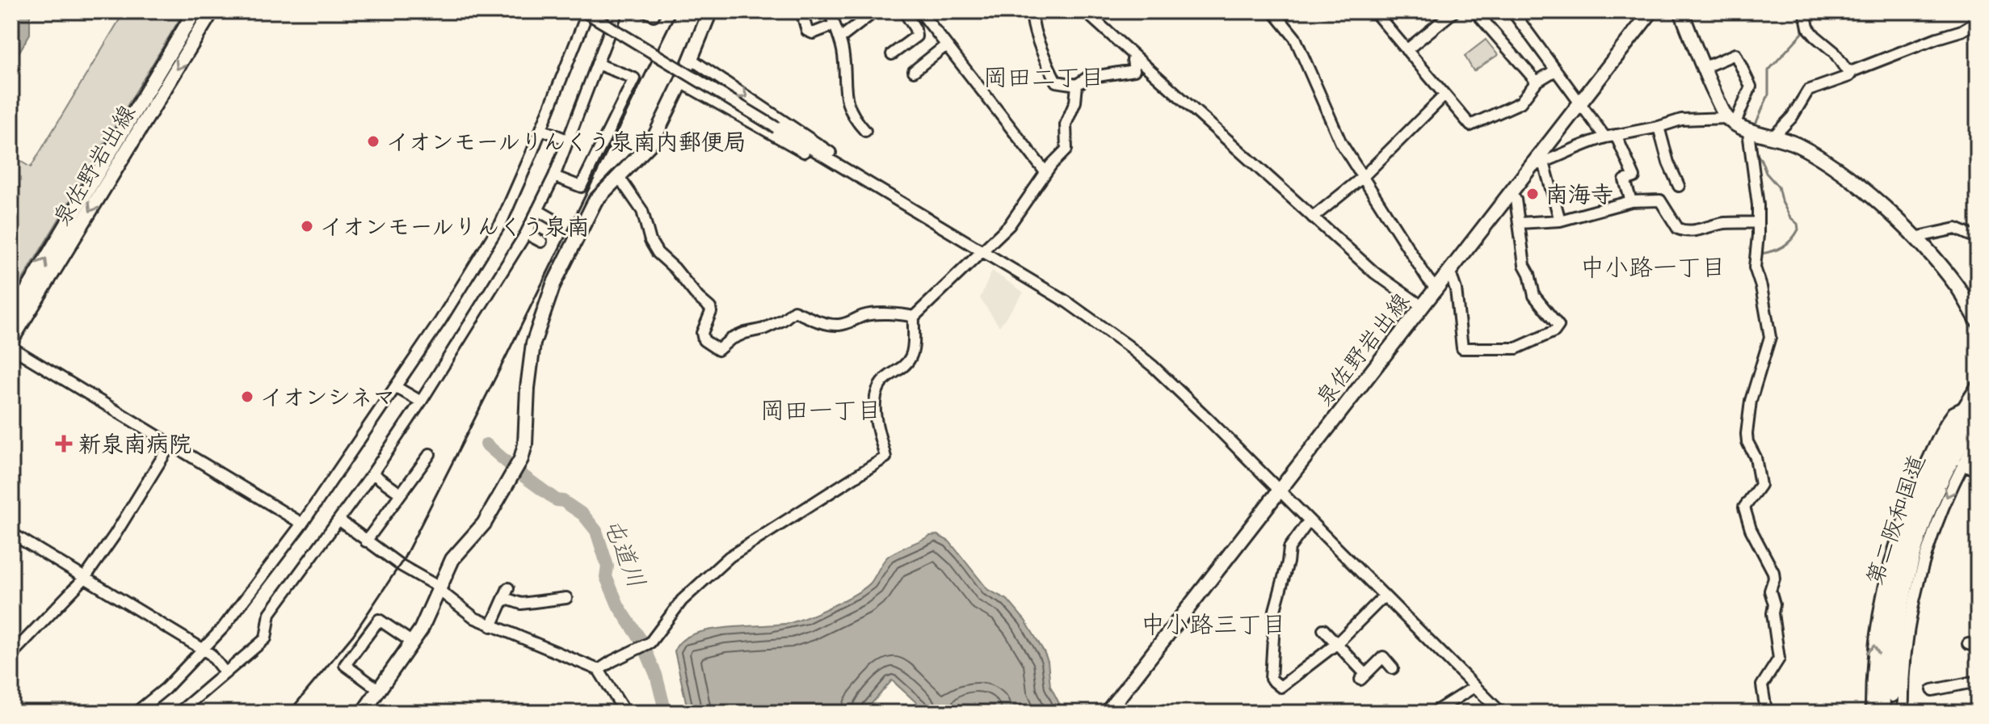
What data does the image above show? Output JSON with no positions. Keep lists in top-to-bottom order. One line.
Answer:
{"streets":{"highway":["第二阪和国道"],"main road":["泉佐野岩出線"]},"districts":["岡田二丁目","中小路一丁目","岡田一丁目","中小路三丁目"],"water":["屯道川"],"places":{"other":["イオンモールりんくう泉南内郵便局","南海寺","イオンモールりんくう泉南","イオンシネマ"],"health":["新泉南病院"]}}
